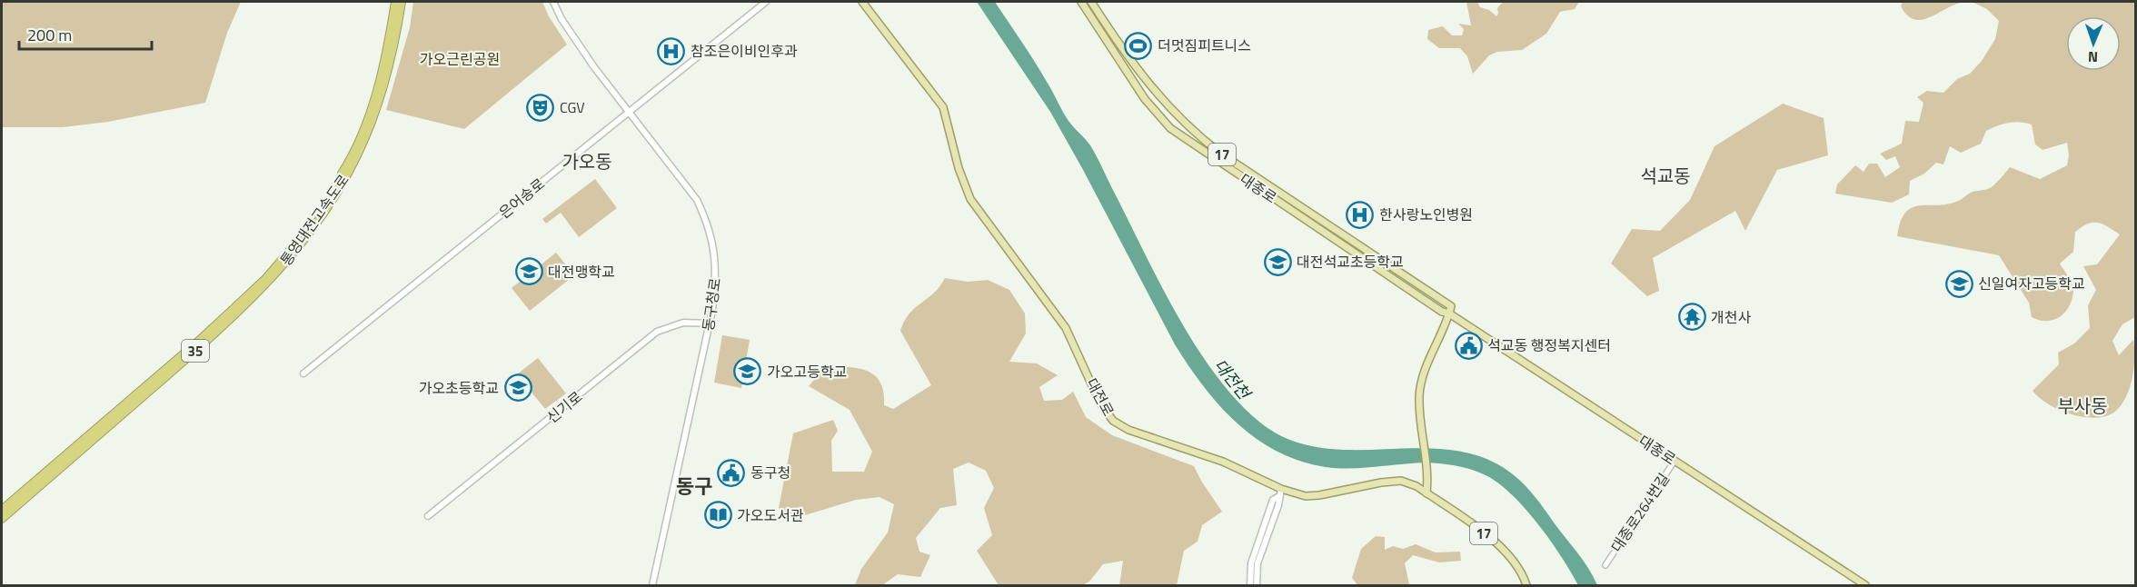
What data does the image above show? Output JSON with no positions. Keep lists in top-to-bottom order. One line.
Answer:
{"streets":{"highway":["통영대전고속도로","35"],"main road":["17","대종로","은어송로","동구청로","대전로","신기로"],"street":["대종로264번길"]},"crossings":[["대종로","대종로264번길"],["은어송로","동구청로"],["동구청로","신기로"]],"districts":["가오동","석교동","부사동","동구"],"water":["대전천"],"parks":["가오근린공원"],"places":{"sports":["더멋짐피트니스"],"hospital":["참조은이비인후과","한사랑노인병원"],"theatre":["CGV"],"school or university":["대전석교초등학교","대전맹학교","신일여자고등학교","가오고등학교","가오초등학교"],"temple":["개천사"],"public building":["석교동 행정복지센터","동구청"],"library":["가오도서관"]},"scale_bar":"200 m","north":"bottom"}
